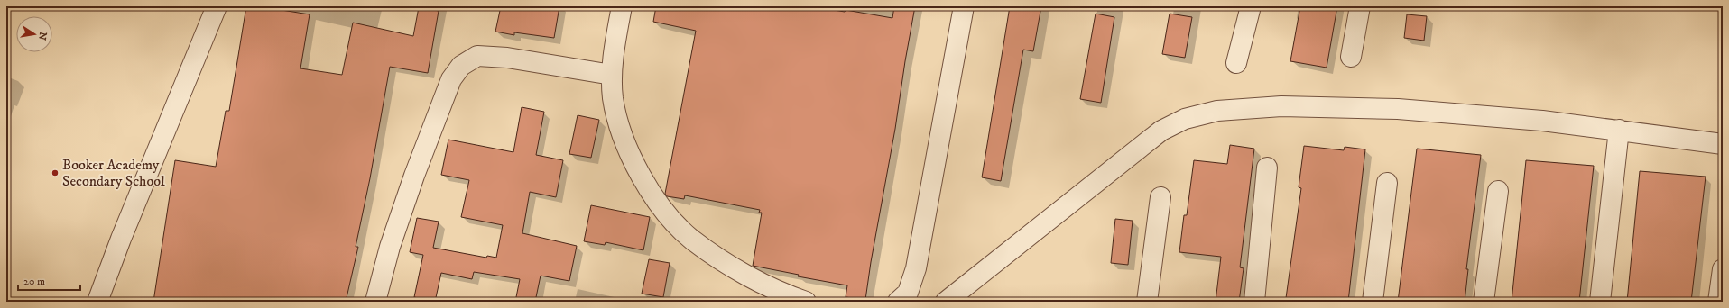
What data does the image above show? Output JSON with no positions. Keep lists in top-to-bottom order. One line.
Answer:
{"places":["Booker Academy Secondary School"],"scale_bar":"20 m","north":"right"}
